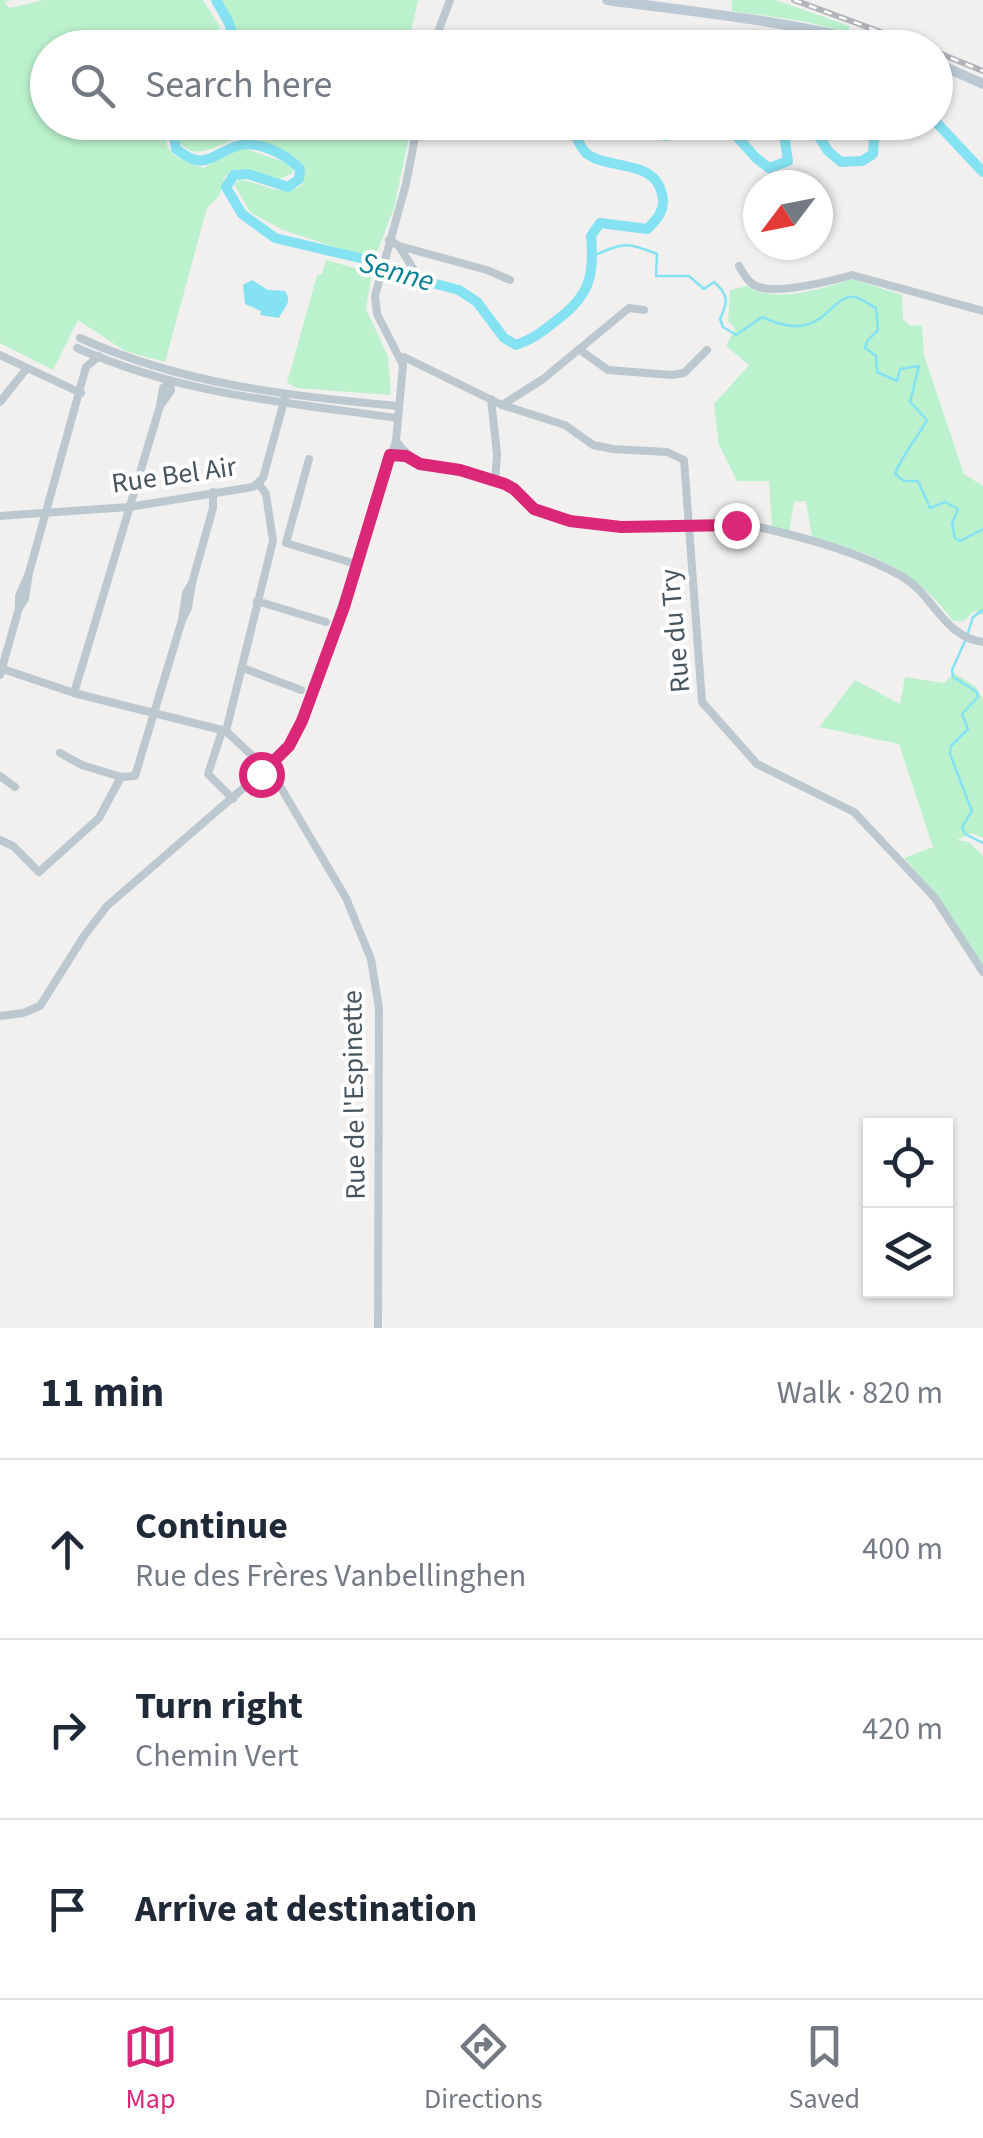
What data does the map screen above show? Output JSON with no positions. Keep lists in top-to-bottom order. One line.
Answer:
{"streets":{"street":["Rue Bel Air","Rue du Try","Rue de l'Espinette"]},"water":["Senne"],"north":"bottom left","page":{"search":"Search here","heading":["11 min","Walk · 820 m"],"list":[["Continue","Rue des Frères Vanbellinghen","400 m"],["Turn right","Chemin Vert","420 m"],"Arrive at destination"],"nav":["Map","Directions","Saved"]}}
